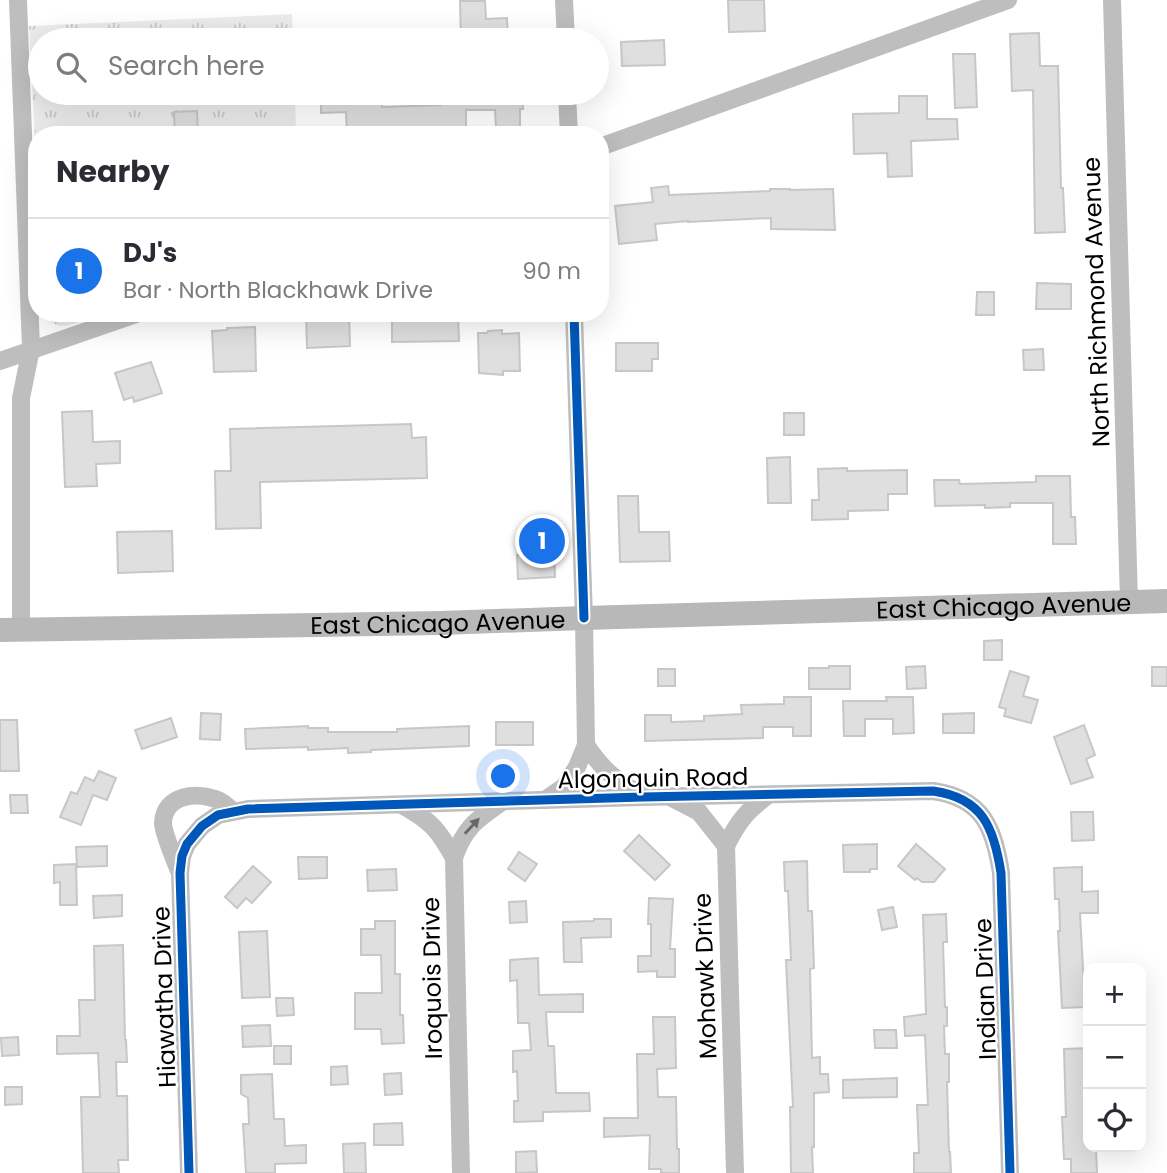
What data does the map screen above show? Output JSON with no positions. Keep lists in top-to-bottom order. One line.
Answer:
{"streets":{"main road":["East Chicago Avenue"],"street":["North Richmond Avenue","Algonquin Road","Mohawk Drive","Iroquois Drive","Indian Drive","Hiawatha Drive"]},"crossings":[["North Richmond Avenue","East Chicago Avenue"],["Algonquin Road","Iroquois Drive"],["Algonquin Road","Indian Drive"],["Algonquin Road","Hiawatha Drive"]],"page":{"search":"Search here","heading":"Nearby","list":[{"mark":"1","name":"DJ's","note":"Bar · North Blackhawk Drive","value":"90 m"}],"pins":"1","map_buttons":["+","−"]}}
